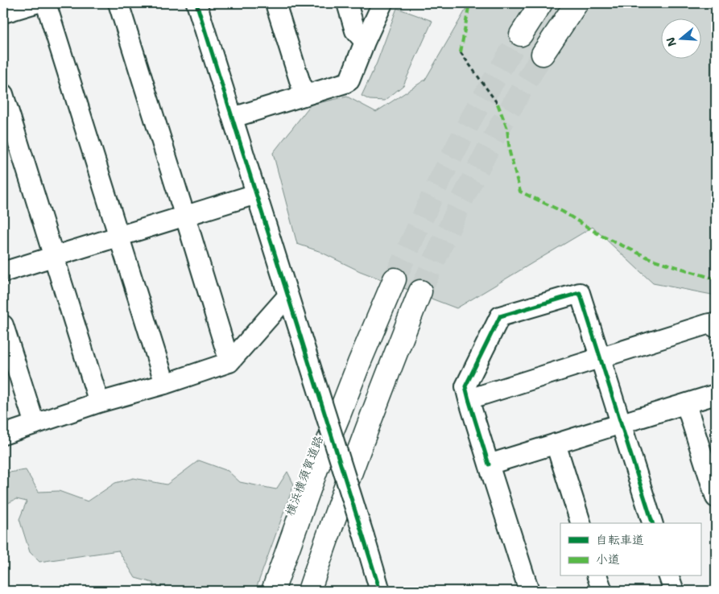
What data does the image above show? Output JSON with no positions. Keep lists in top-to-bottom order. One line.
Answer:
{"streets":{"highway":["横浜横須賀道路"]},"legend":["自転車道","小道"],"north":"left"}
